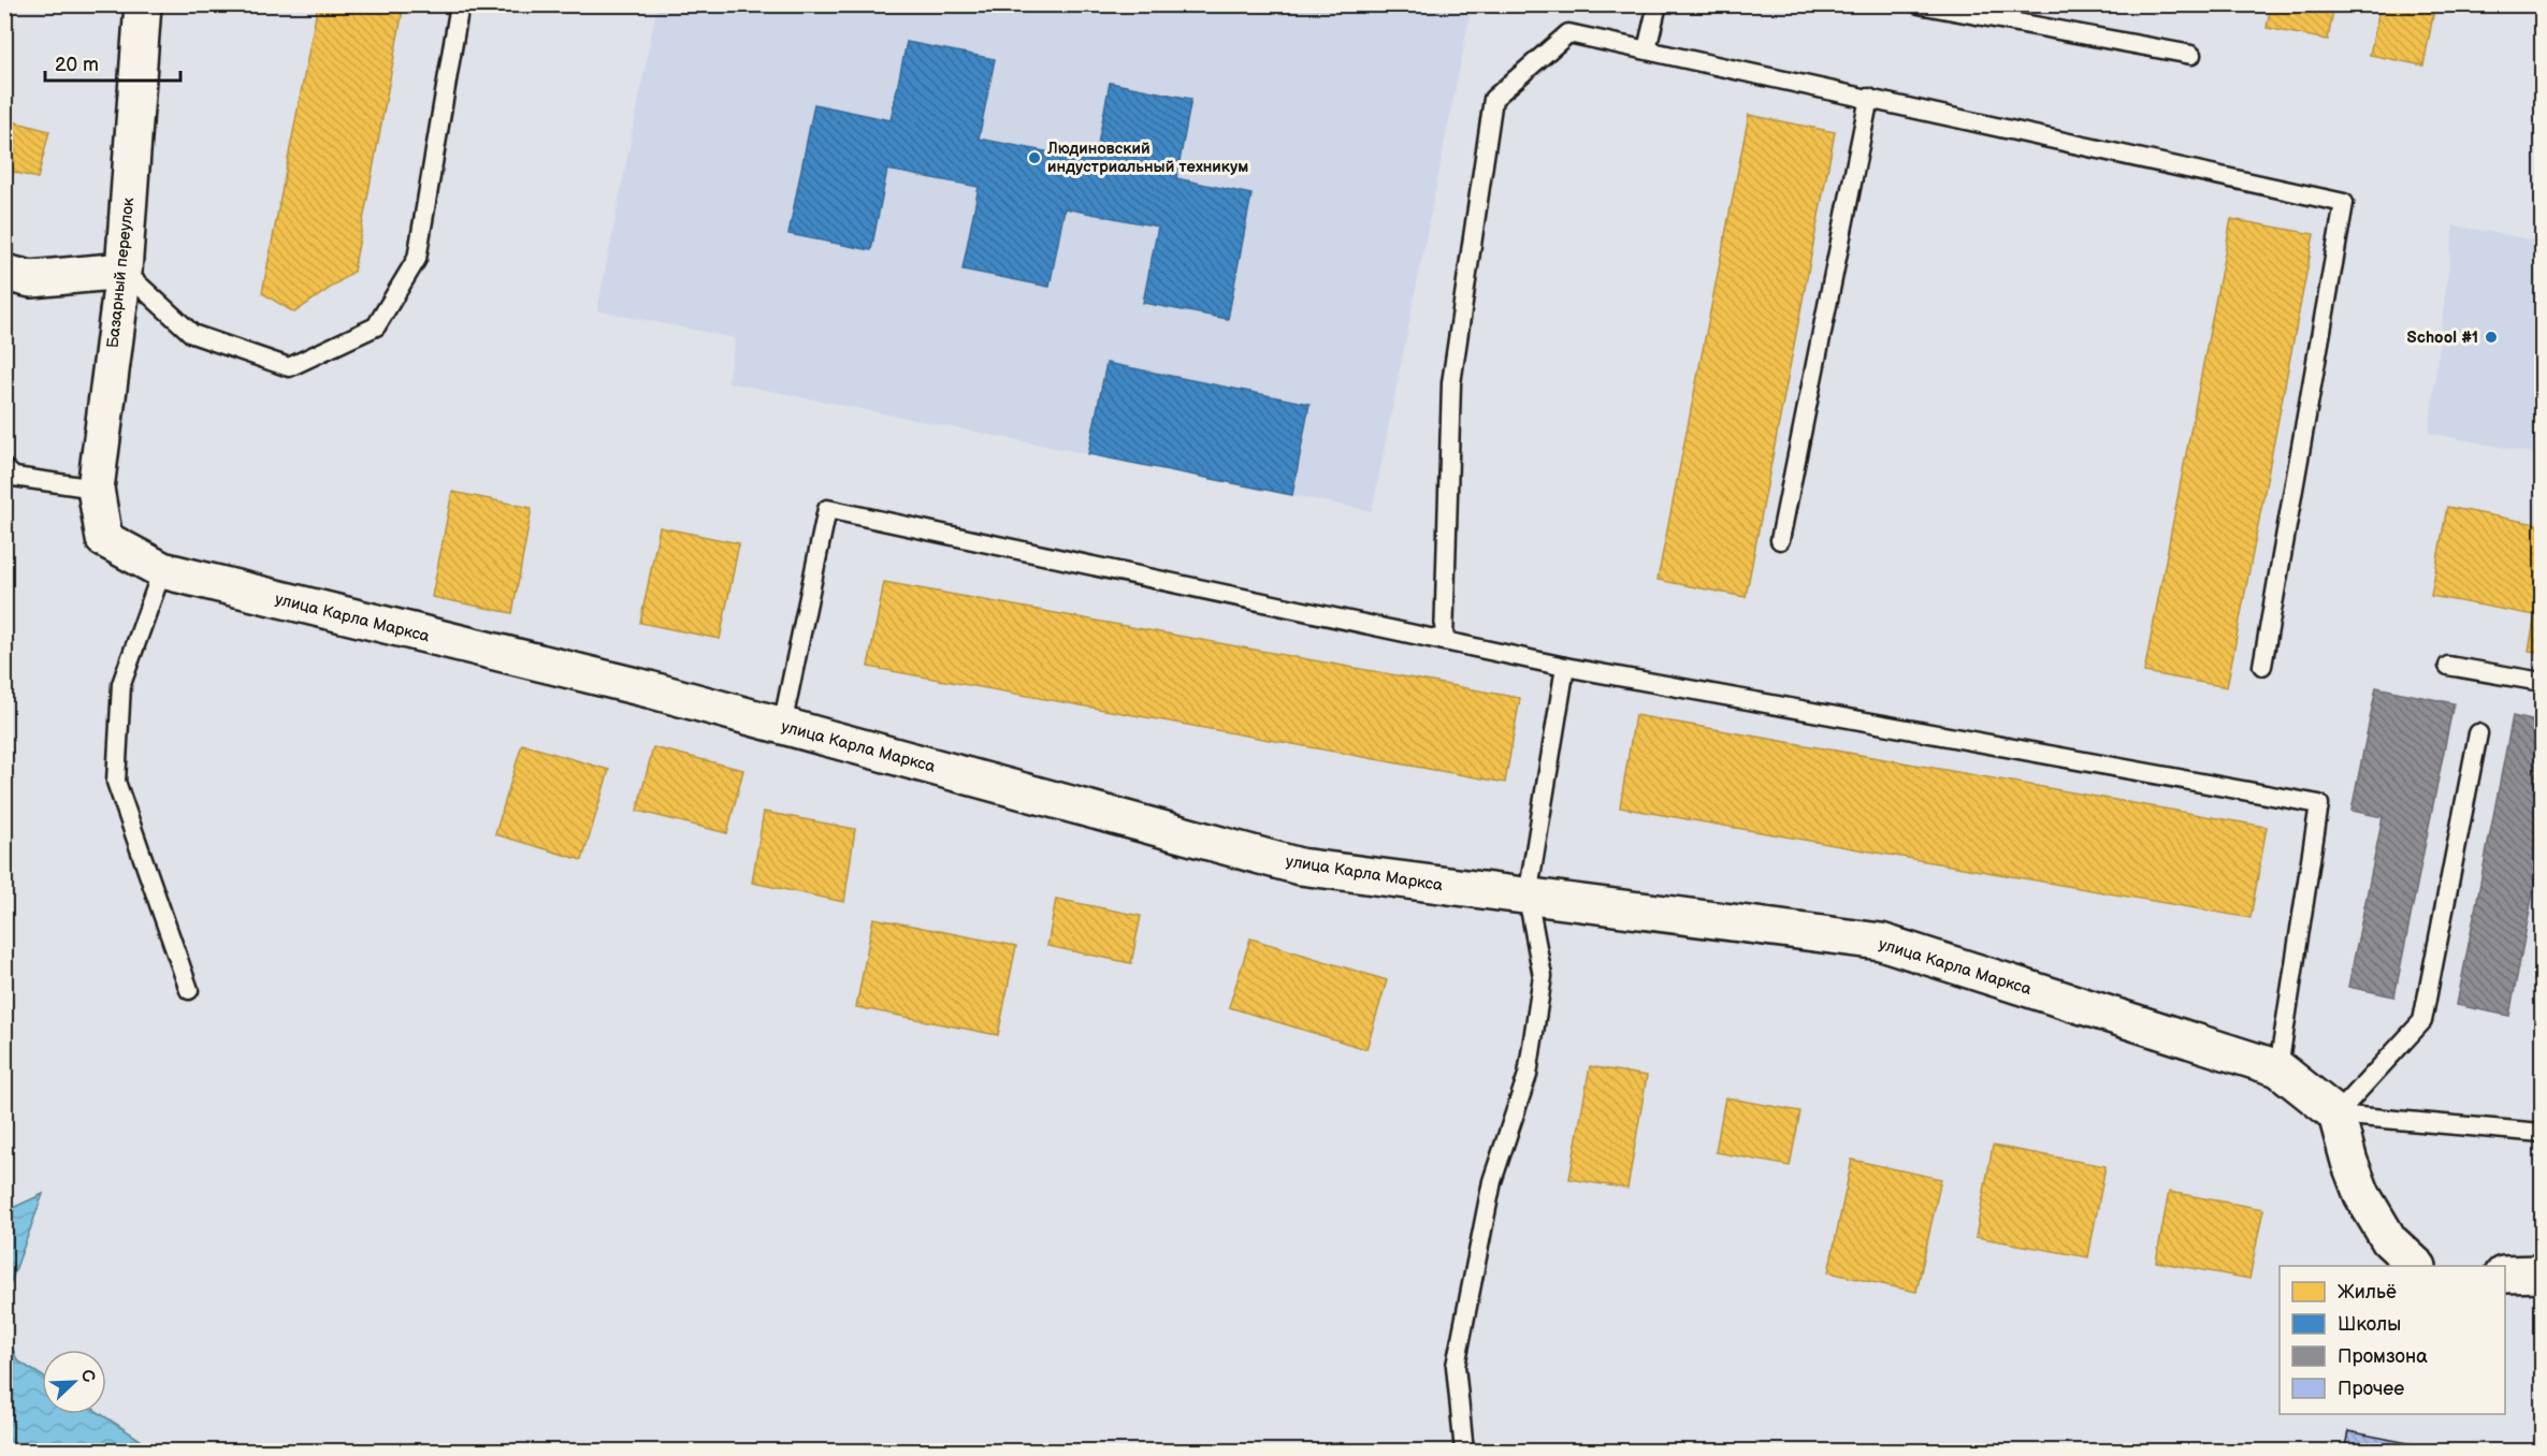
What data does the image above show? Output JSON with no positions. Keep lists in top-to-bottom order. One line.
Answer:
{"streets":{"street":["Базарный переулок","улица Карла Маркса"]},"crossings":[["Базарный переулок","улица Карла Маркса"]],"places":["Людиновский индустриальный техникум","School #1"],"legend":["Жильё","Школы","Промзона","Прочее"],"scale_bar":"20 m","north":"top right"}
